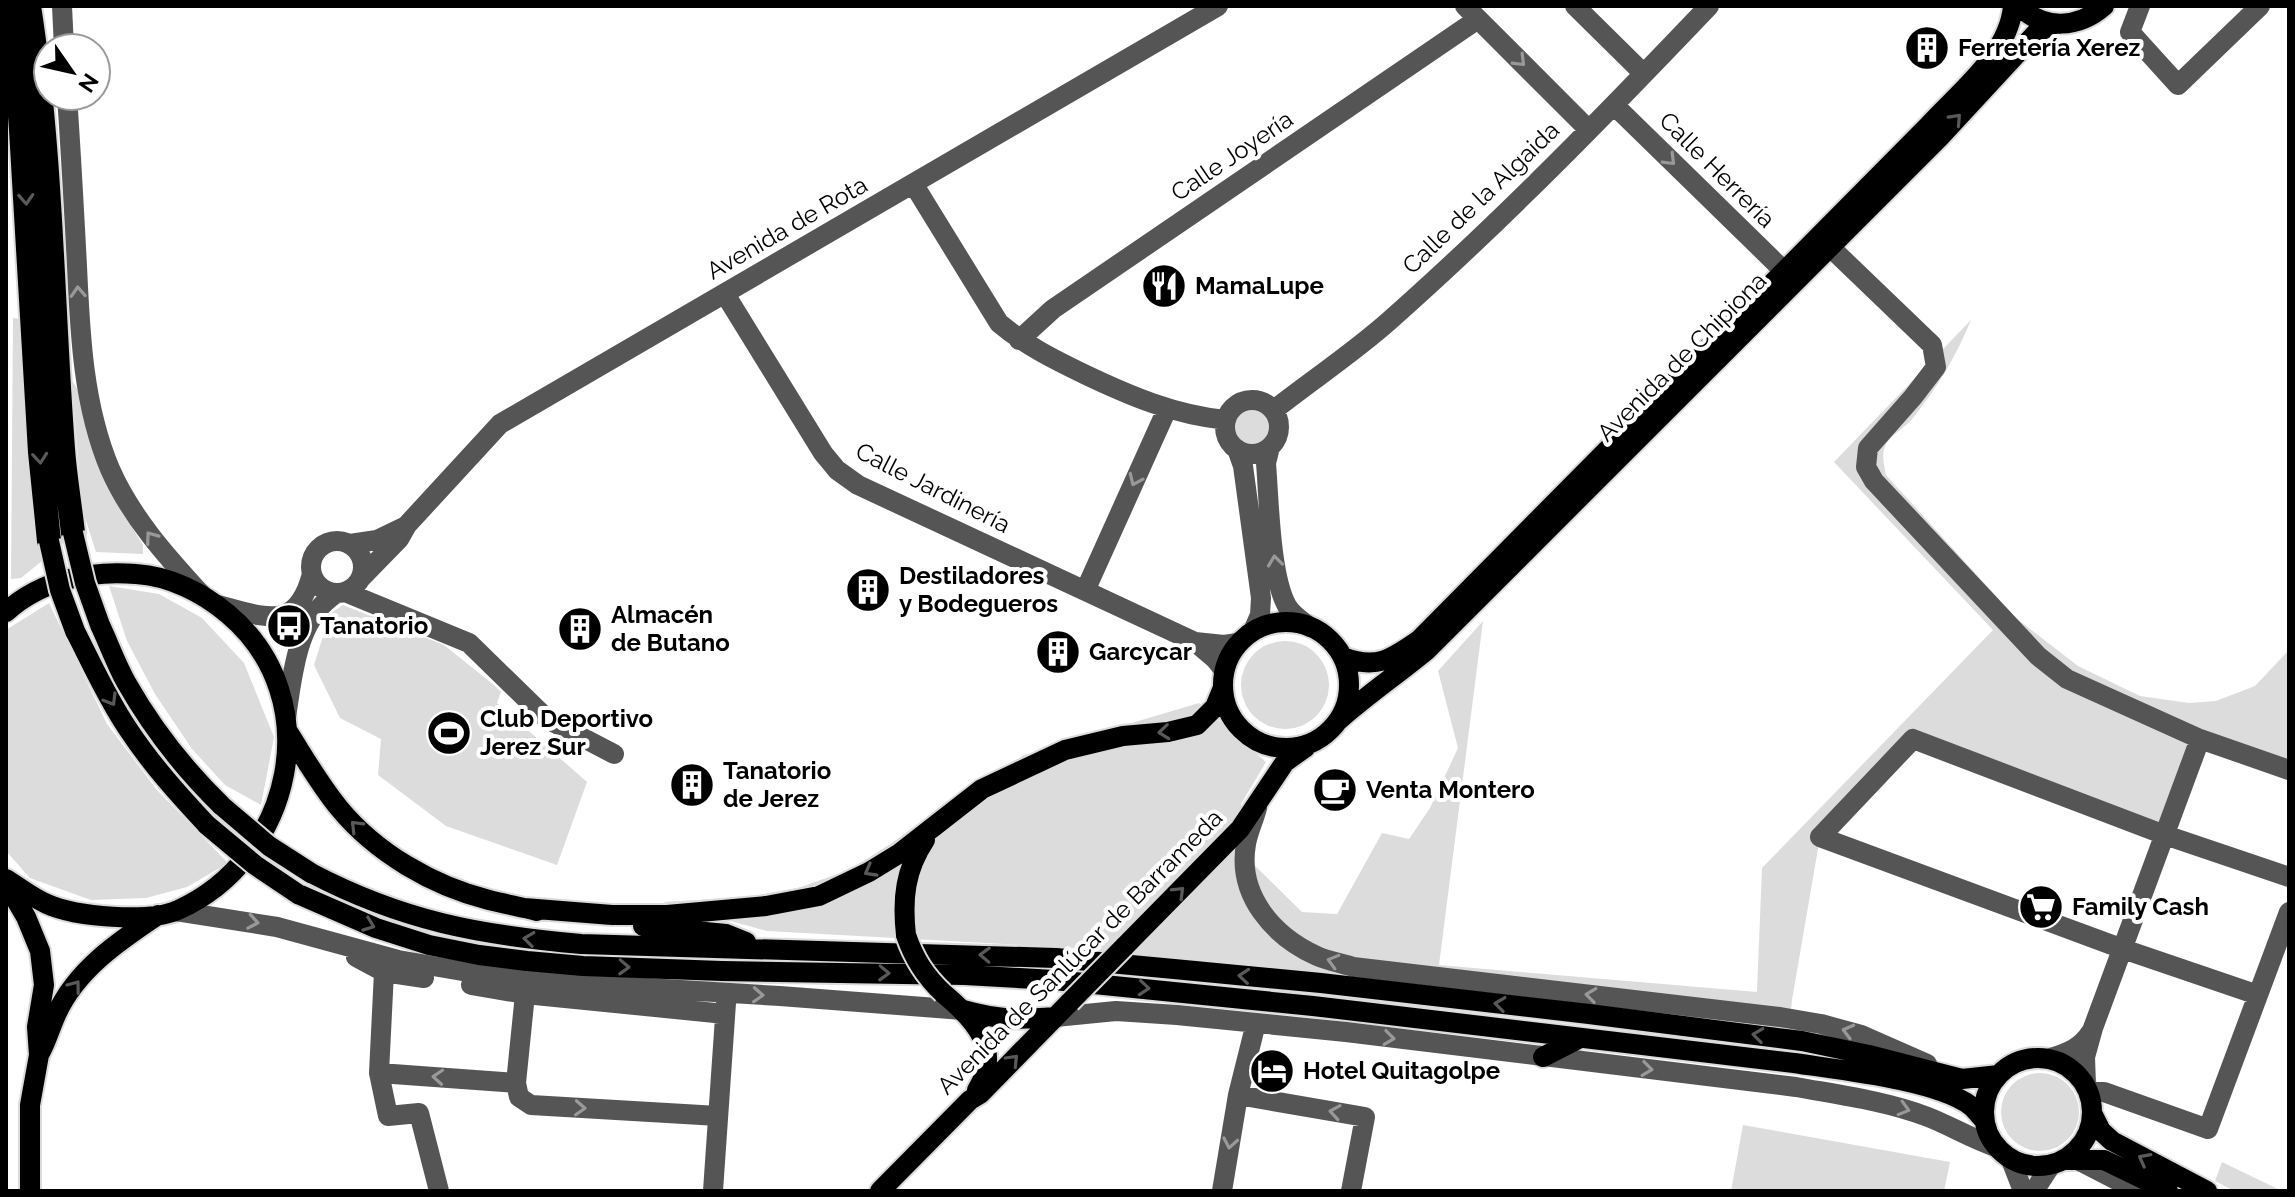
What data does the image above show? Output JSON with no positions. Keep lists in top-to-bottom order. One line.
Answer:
{"streets":{"main road":["Avenida de Chipiona","Avenida de Sanlúcar de Barrameda"],"street":["Calle Joyería","Calle Herrería","Calle de la Algaida","Avenida de Rota","Calle Jardinería"]},"crossings":[["Calle Herrería","Calle de la Algaida"],["Calle Herrería","Avenida de Chipiona"],["Avenida de Rota","Calle Jardinería"],["Avenida de Chipiona","Calle Jardinería"],["Avenida de Chipiona","Avenida de Sanlúcar de Barrameda"],["Calle Jardinería","Avenida de Sanlúcar de Barrameda"]],"one_way":["Calle Herrería","Avenida de Sanlúcar de Barrameda"],"places":{"building":["Ferretería Xerez","Destiladores y Bodegueros","Almacén de Butano","Garcycar","Tanatorio de Jerez"],"restaurant":["MamaLupe"],"bus stop":["Tanatorio"],"sports":["Club Deportivo Jerez Sur"],"cafe":["Venta Montero"],"supermarket":["Family Cash"],"hotel":["Hotel Quitagolpe"]},"north":"bottom right"}
